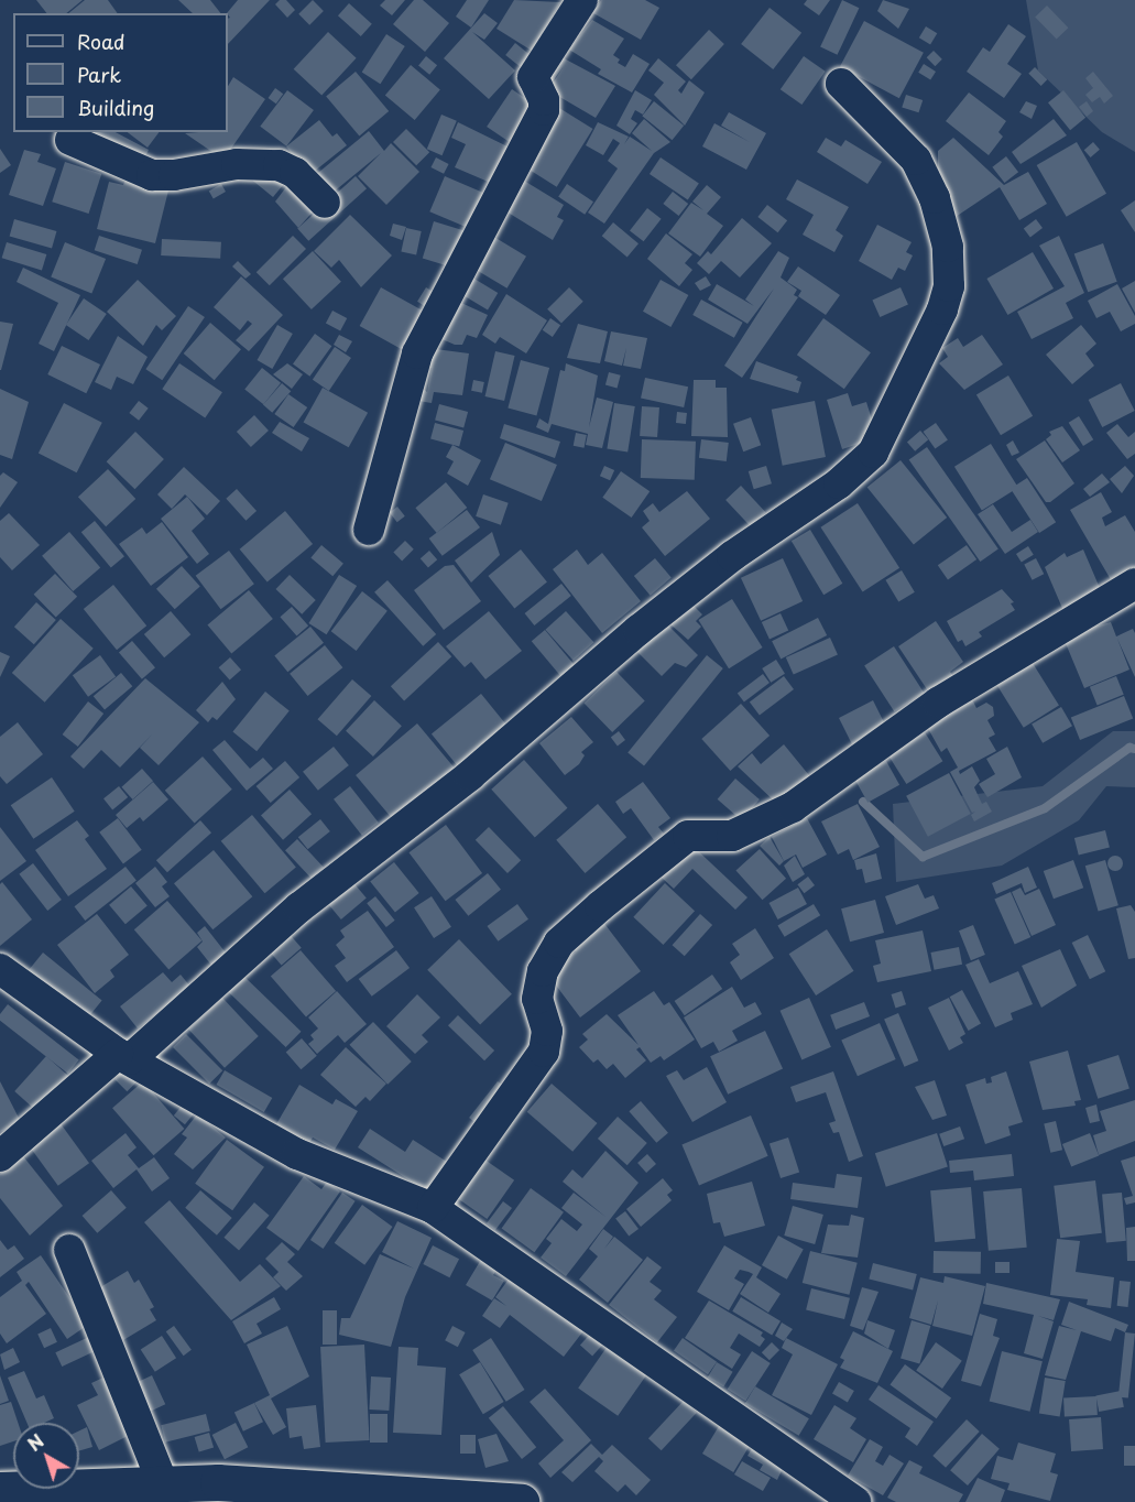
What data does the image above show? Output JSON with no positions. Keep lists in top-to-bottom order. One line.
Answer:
{"legend":["Road","Park","Building"],"north":"top left"}
